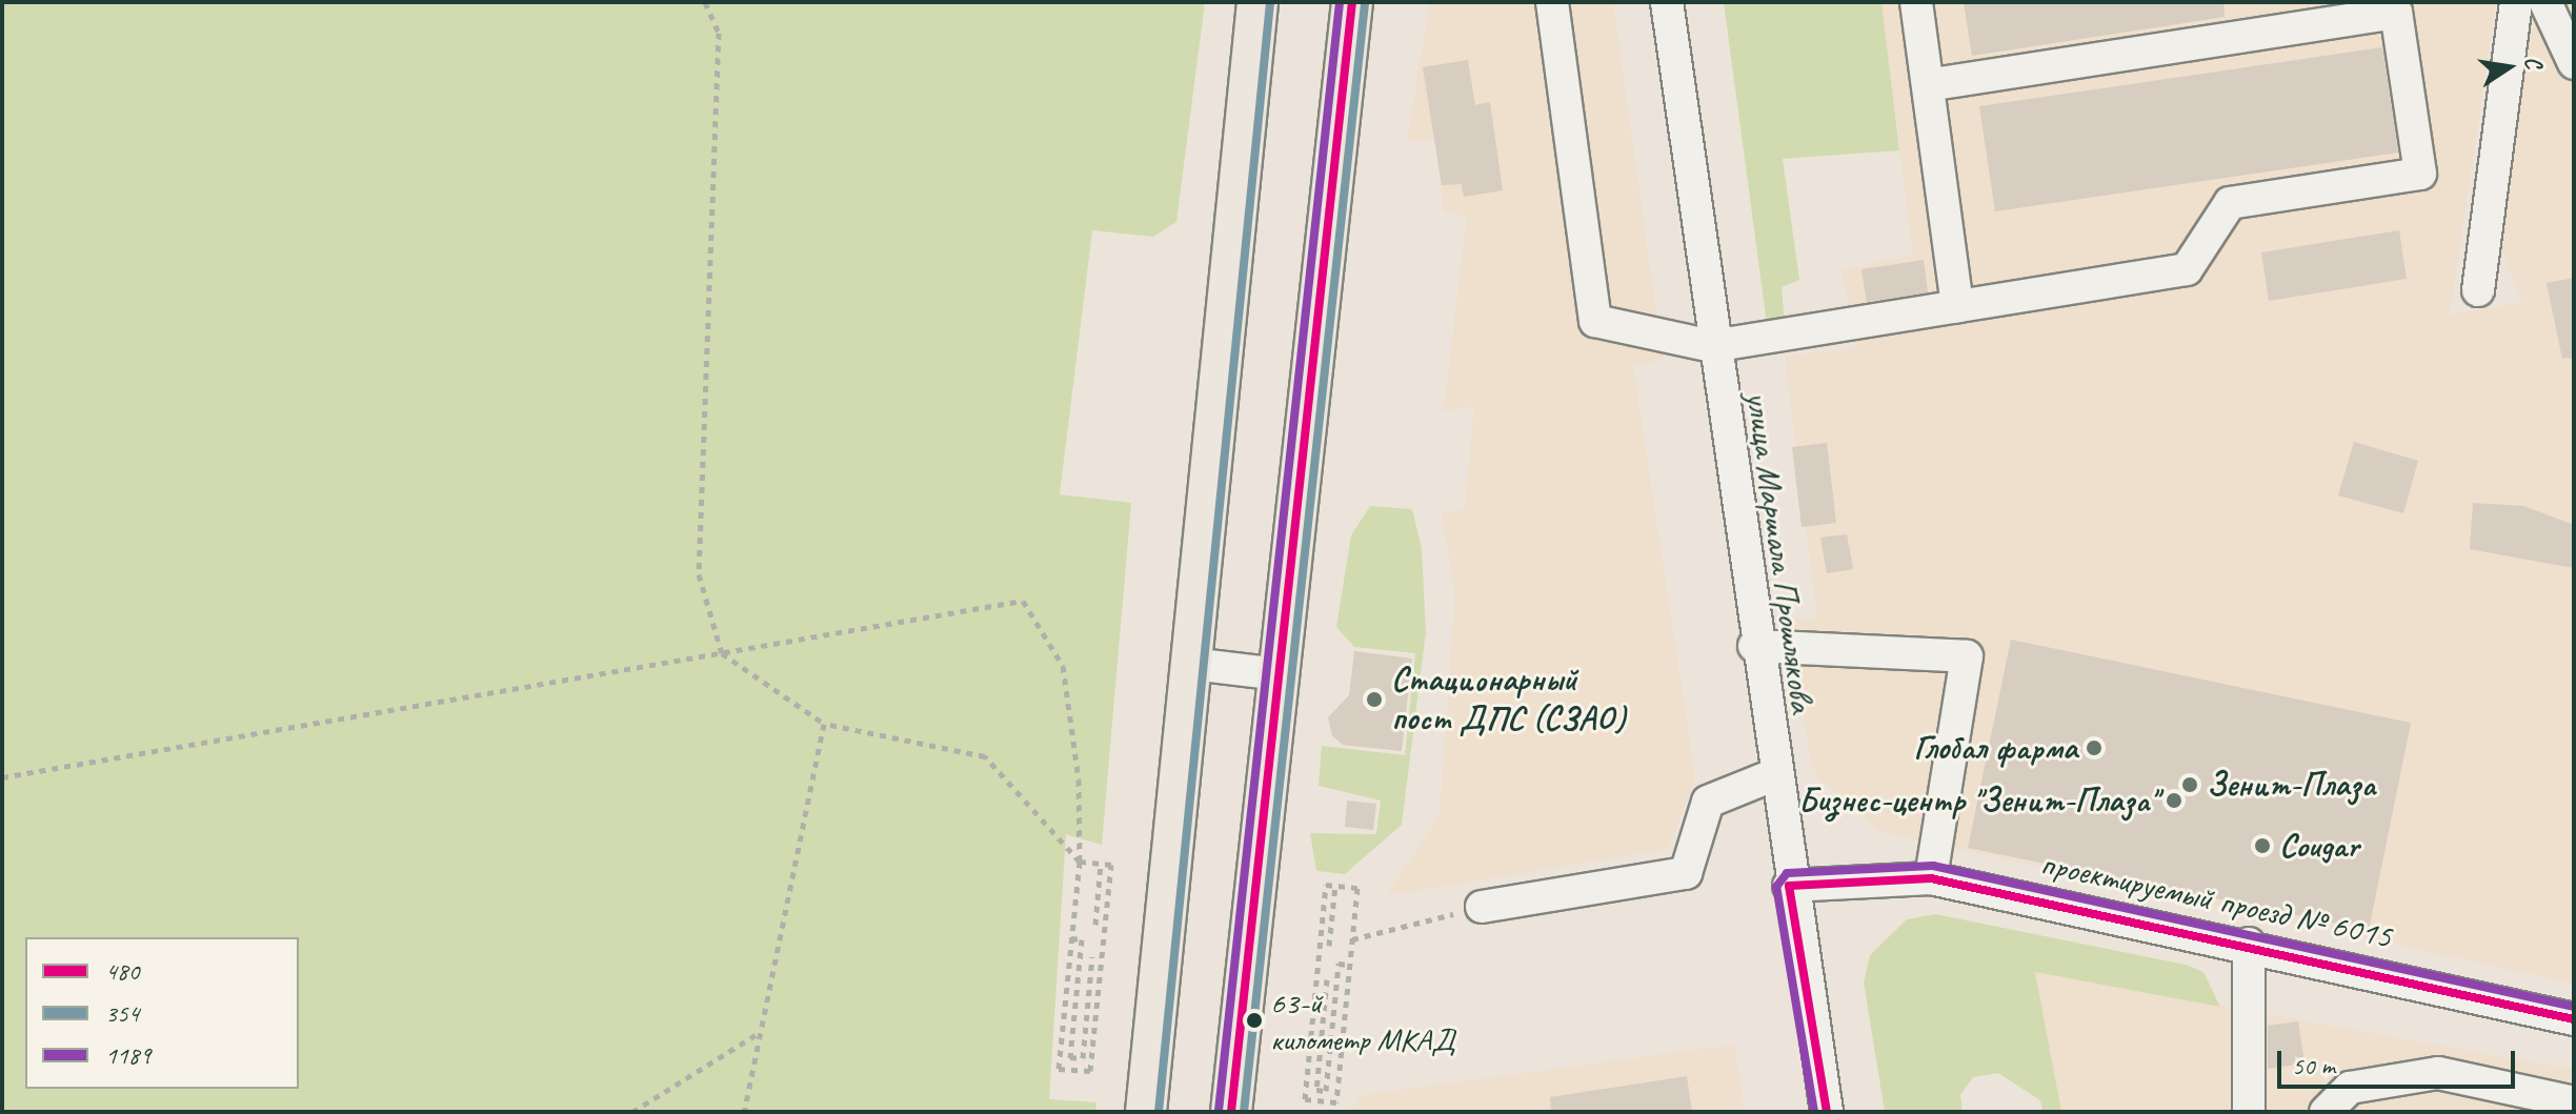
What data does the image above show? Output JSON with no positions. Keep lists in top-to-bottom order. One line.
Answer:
{"streets":{"street":["улица Маршала Прошлякова","проектируемый проезд № 6015"]},"crossings":[["улица Маршала Прошлякова","проектируемый проезд № 6015"]],"places":["Стационарный пост ДПС (СЗАО)","Глобал фарма","Зенит-Плаза","Бизнес-центр \"Зенит-Плаза\"","Cougar","63-й километр МКАД"],"lines":["transit line 480","transit line 1189","transit line 354"],"legend":["480","354","1189"],"scale_bar":"50 m","north":"right"}
